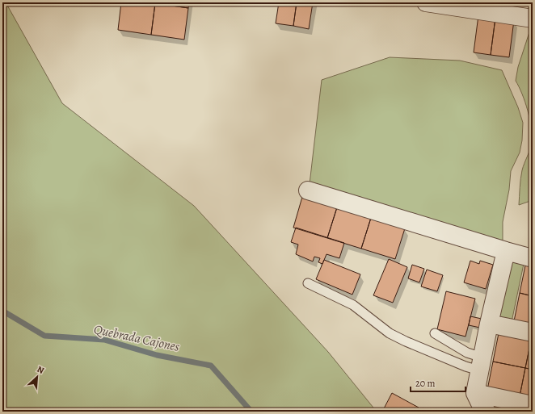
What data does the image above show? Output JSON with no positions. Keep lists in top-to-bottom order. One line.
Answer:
{"water":["Quebrada Cajones"],"scale_bar":"20 m","north":"top right"}
